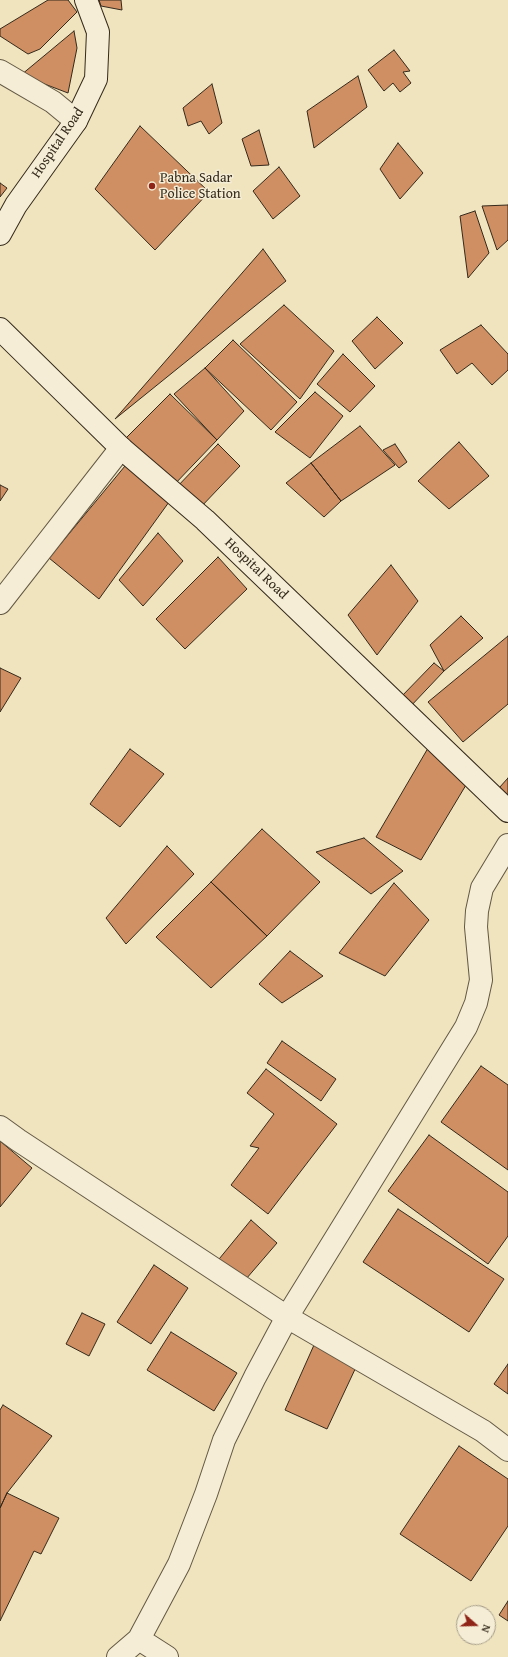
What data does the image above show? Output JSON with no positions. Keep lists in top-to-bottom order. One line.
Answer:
{"streets":{"street":["Hospital Road"]},"places":["Pabna Sadar Police Station"],"north":"right"}
